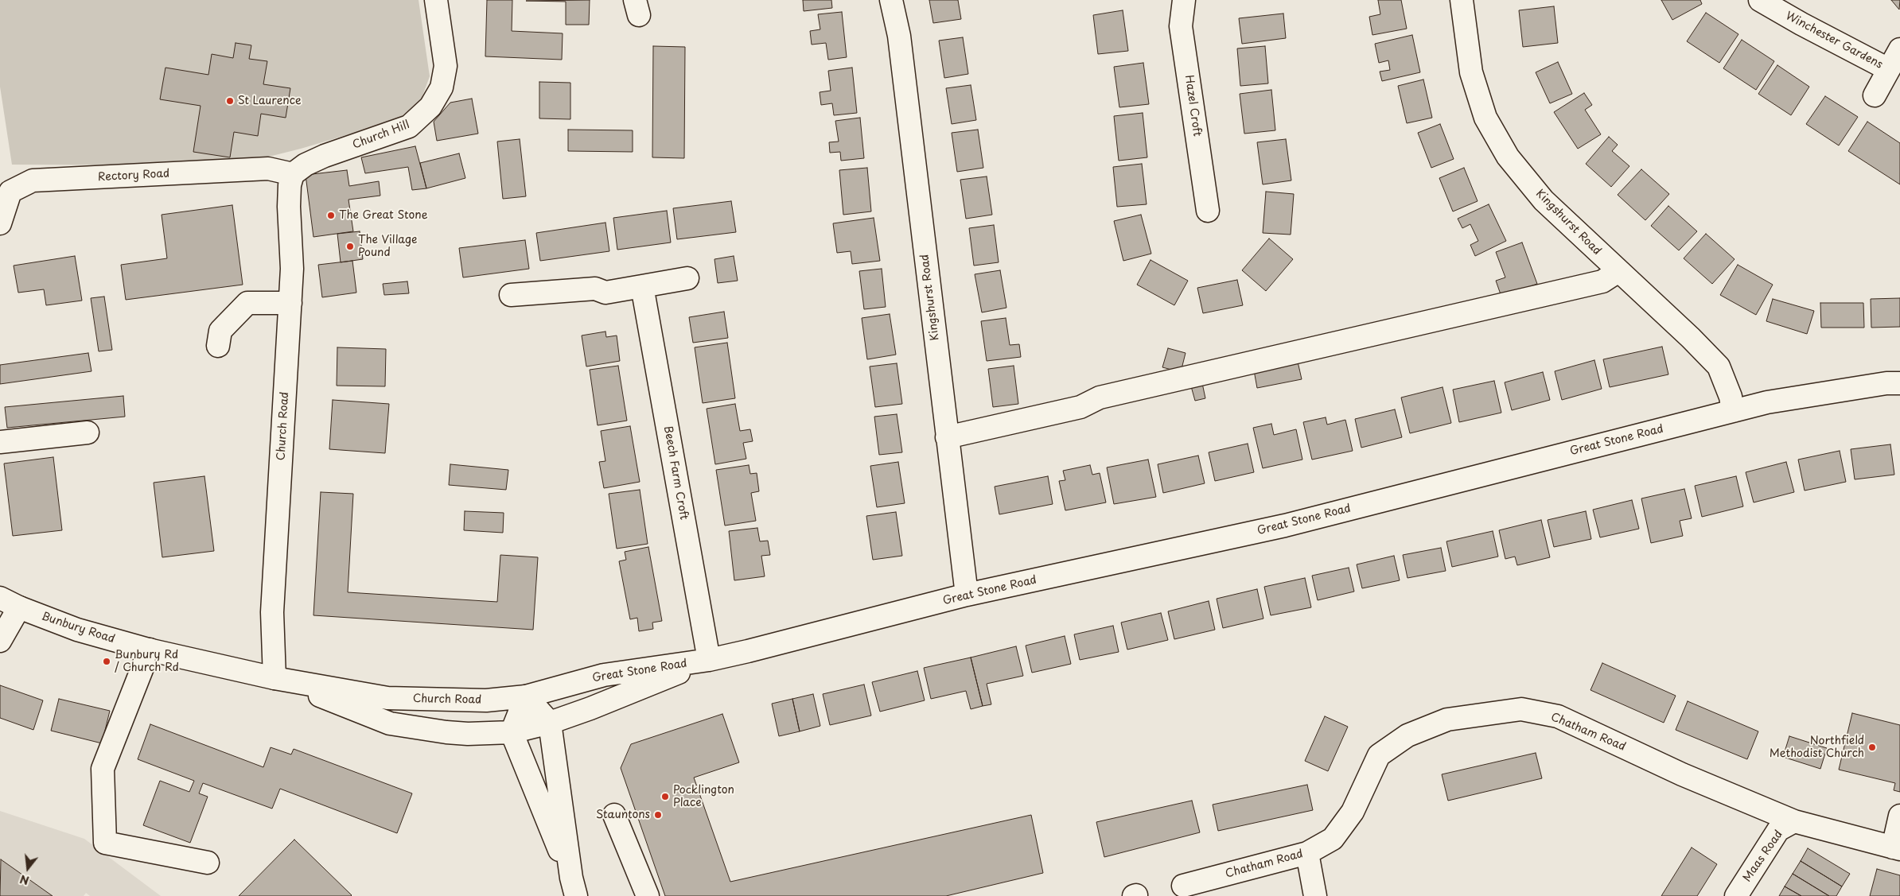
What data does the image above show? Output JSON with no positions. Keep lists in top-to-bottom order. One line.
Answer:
{"streets":{"street":["Winchester Gardens","Hazel Croft","Church Hill","Rectory Road","Kingshurst Road","Church Road","Great Stone Road","Beech Farm Croft","Bunbury Road","Chatham Road","Maas Road"]},"crossings":[["Church Hill","Rectory Road"],["Church Hill","Church Road"],["Rectory Road","Church Road"],["Kingshurst Road","Great Stone Road"],["Church Road","Great Stone Road"],["Church Road","Bunbury Road"],["Great Stone Road","Beech Farm Croft"],["Chatham Road","Maas Road"]],"places":["St Laurence","The Great Stone","The Village Pound","Bunbury Rd / Church Rd","Northfield Methodist Church","Pocklington Place","Stauntons"],"north":"bottom"}
